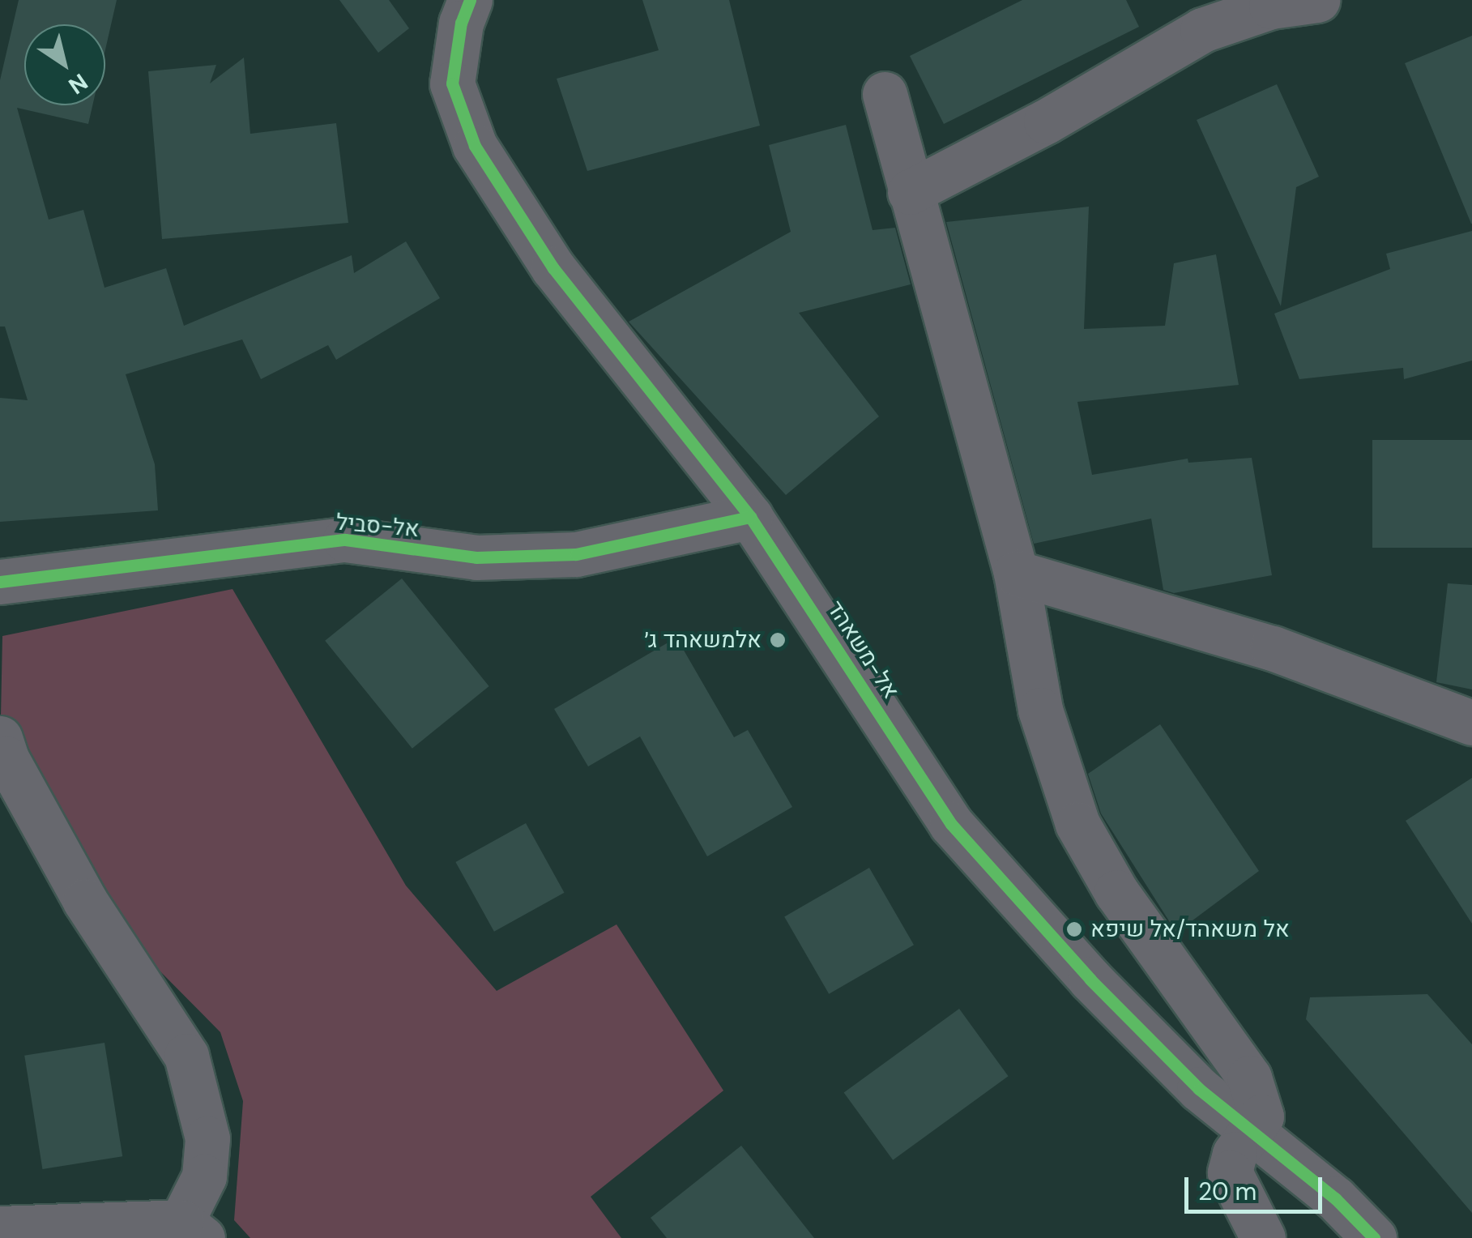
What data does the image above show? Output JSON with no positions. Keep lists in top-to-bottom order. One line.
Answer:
{"streets":{"street":["אל-סביל","אל-משאהד"]},"crossings":[["אל-סביל","אל-משאהד"]],"places":["אלמשאהד ג׳","אל משאהד/אל שיפא"],"scale_bar":"20 m","north":"bottom right"}
